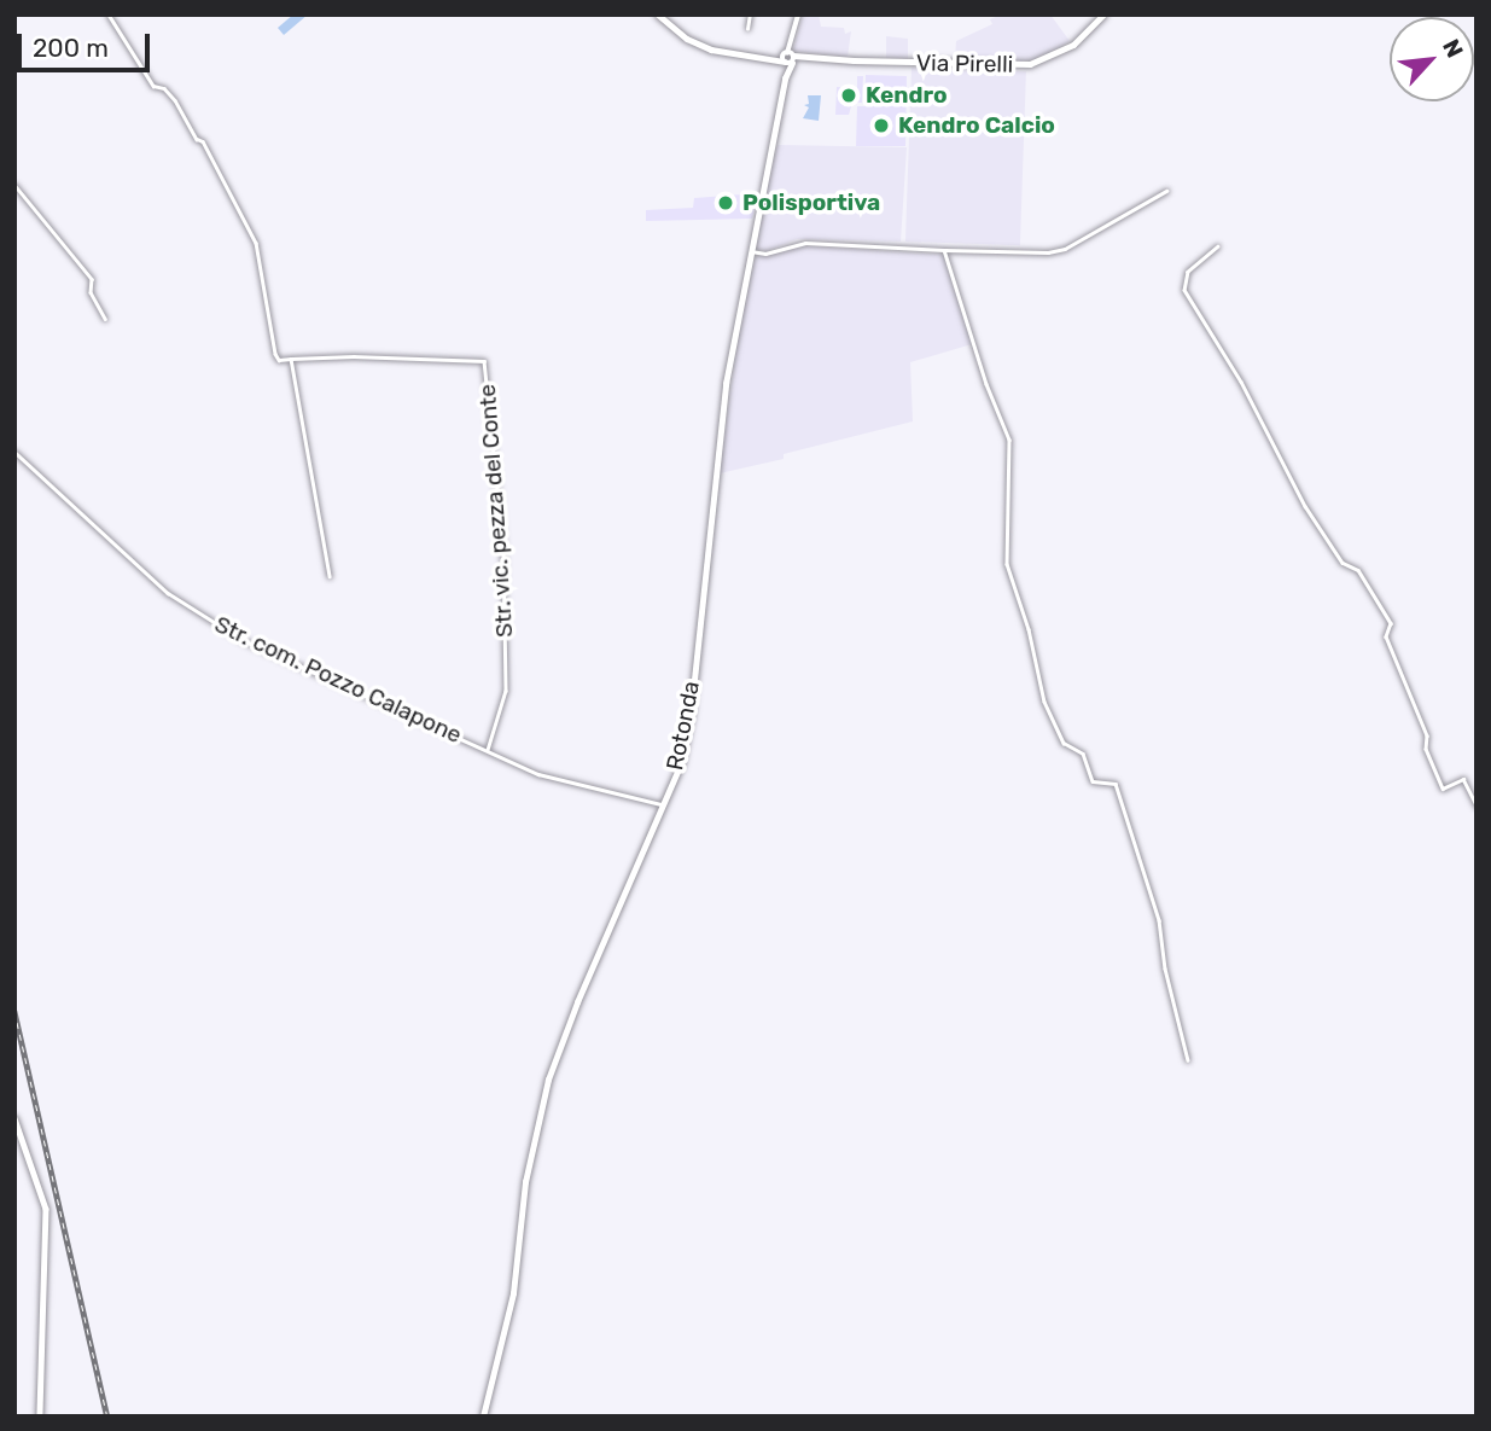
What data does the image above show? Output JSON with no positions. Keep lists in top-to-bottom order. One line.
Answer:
{"streets":{"main road":["Via Pirelli","Rotonda"],"street":["Str. vic. pezza del Conte","Str. com. Pozzo Calapone"]},"crossings":[["Via Pirelli","Rotonda"],["Str. vic. pezza del Conte","Str. com. Pozzo Calapone"],["Str. com. Pozzo Calapone","Rotonda"]],"places":["Kendro","Kendro Calcio","Polisportiva"],"scale_bar":"200 m","north":"top right"}
